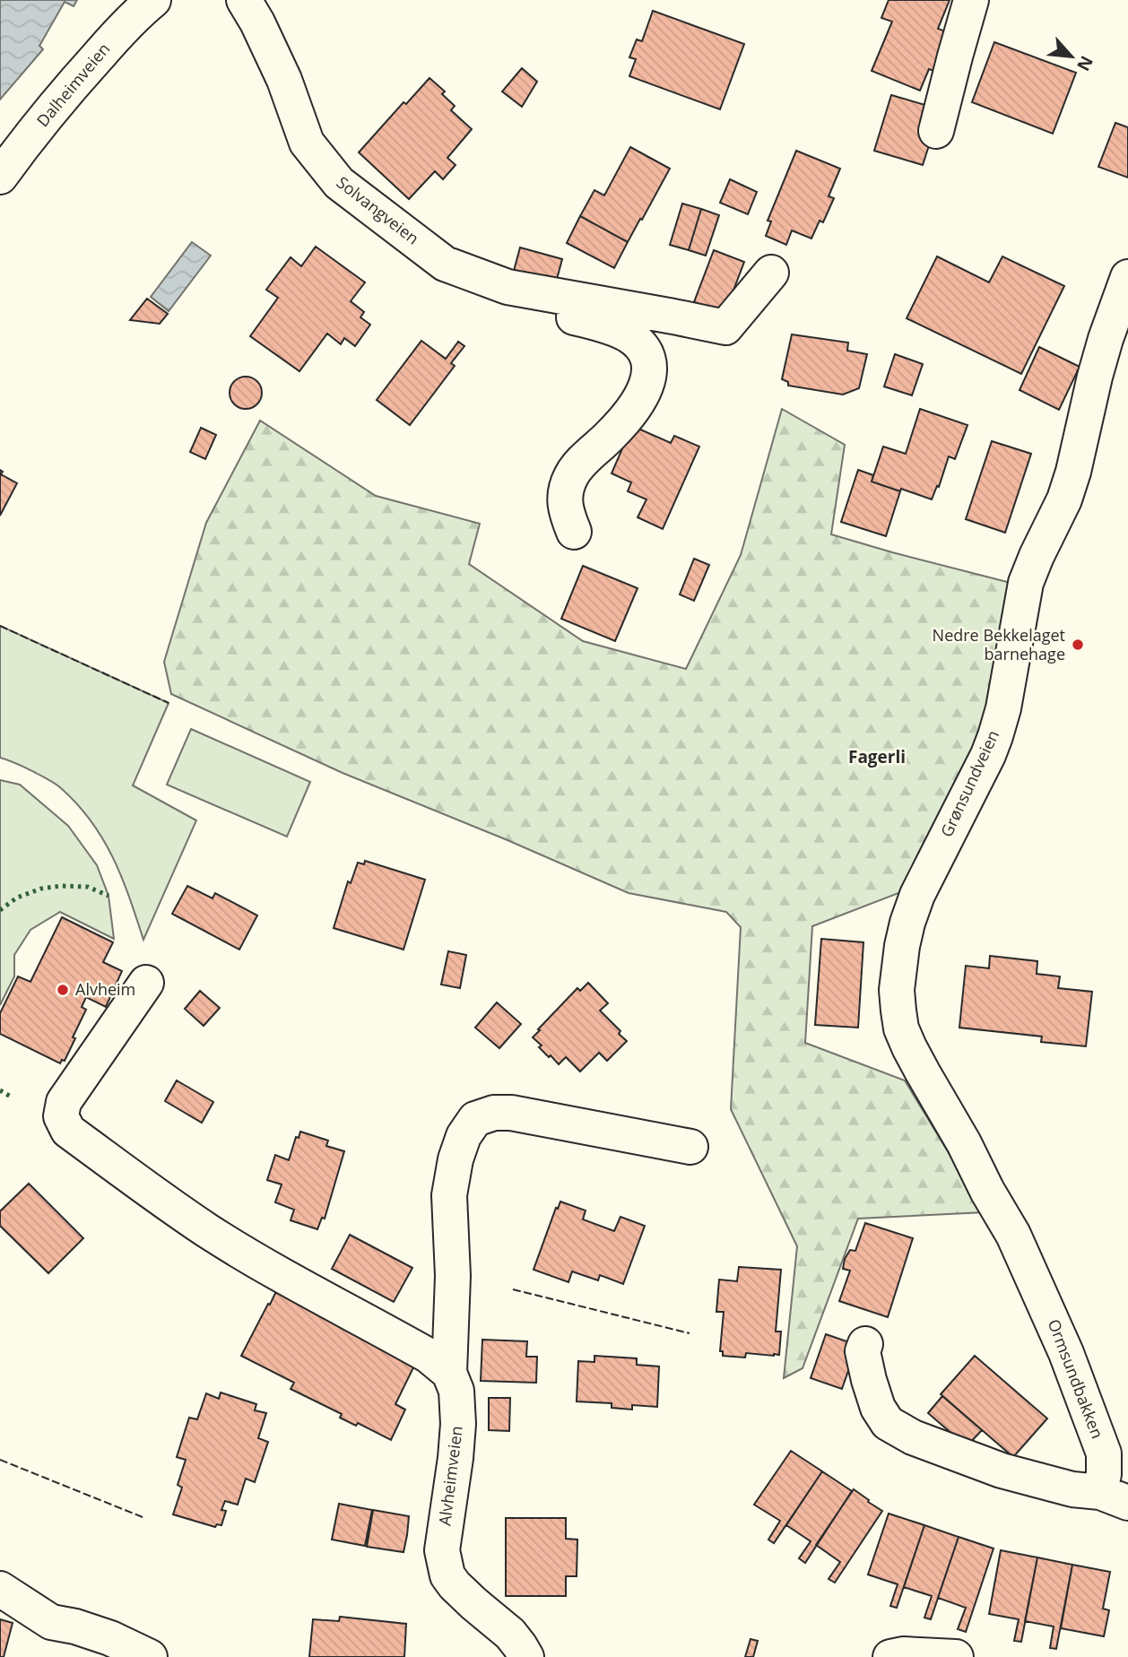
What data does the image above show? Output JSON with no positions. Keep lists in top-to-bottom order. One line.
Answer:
{"streets":{"street":["Dalheimveien","Solvangveien","Grønsundveien","Ormsundbakken","Alvheimveien"]},"crossings":[["Grønsundveien","Ormsundbakken"]],"districts":["Fagerli"],"places":["Nedre Bekkelaget barnehage","Alvheim"],"north":"bottom right"}
